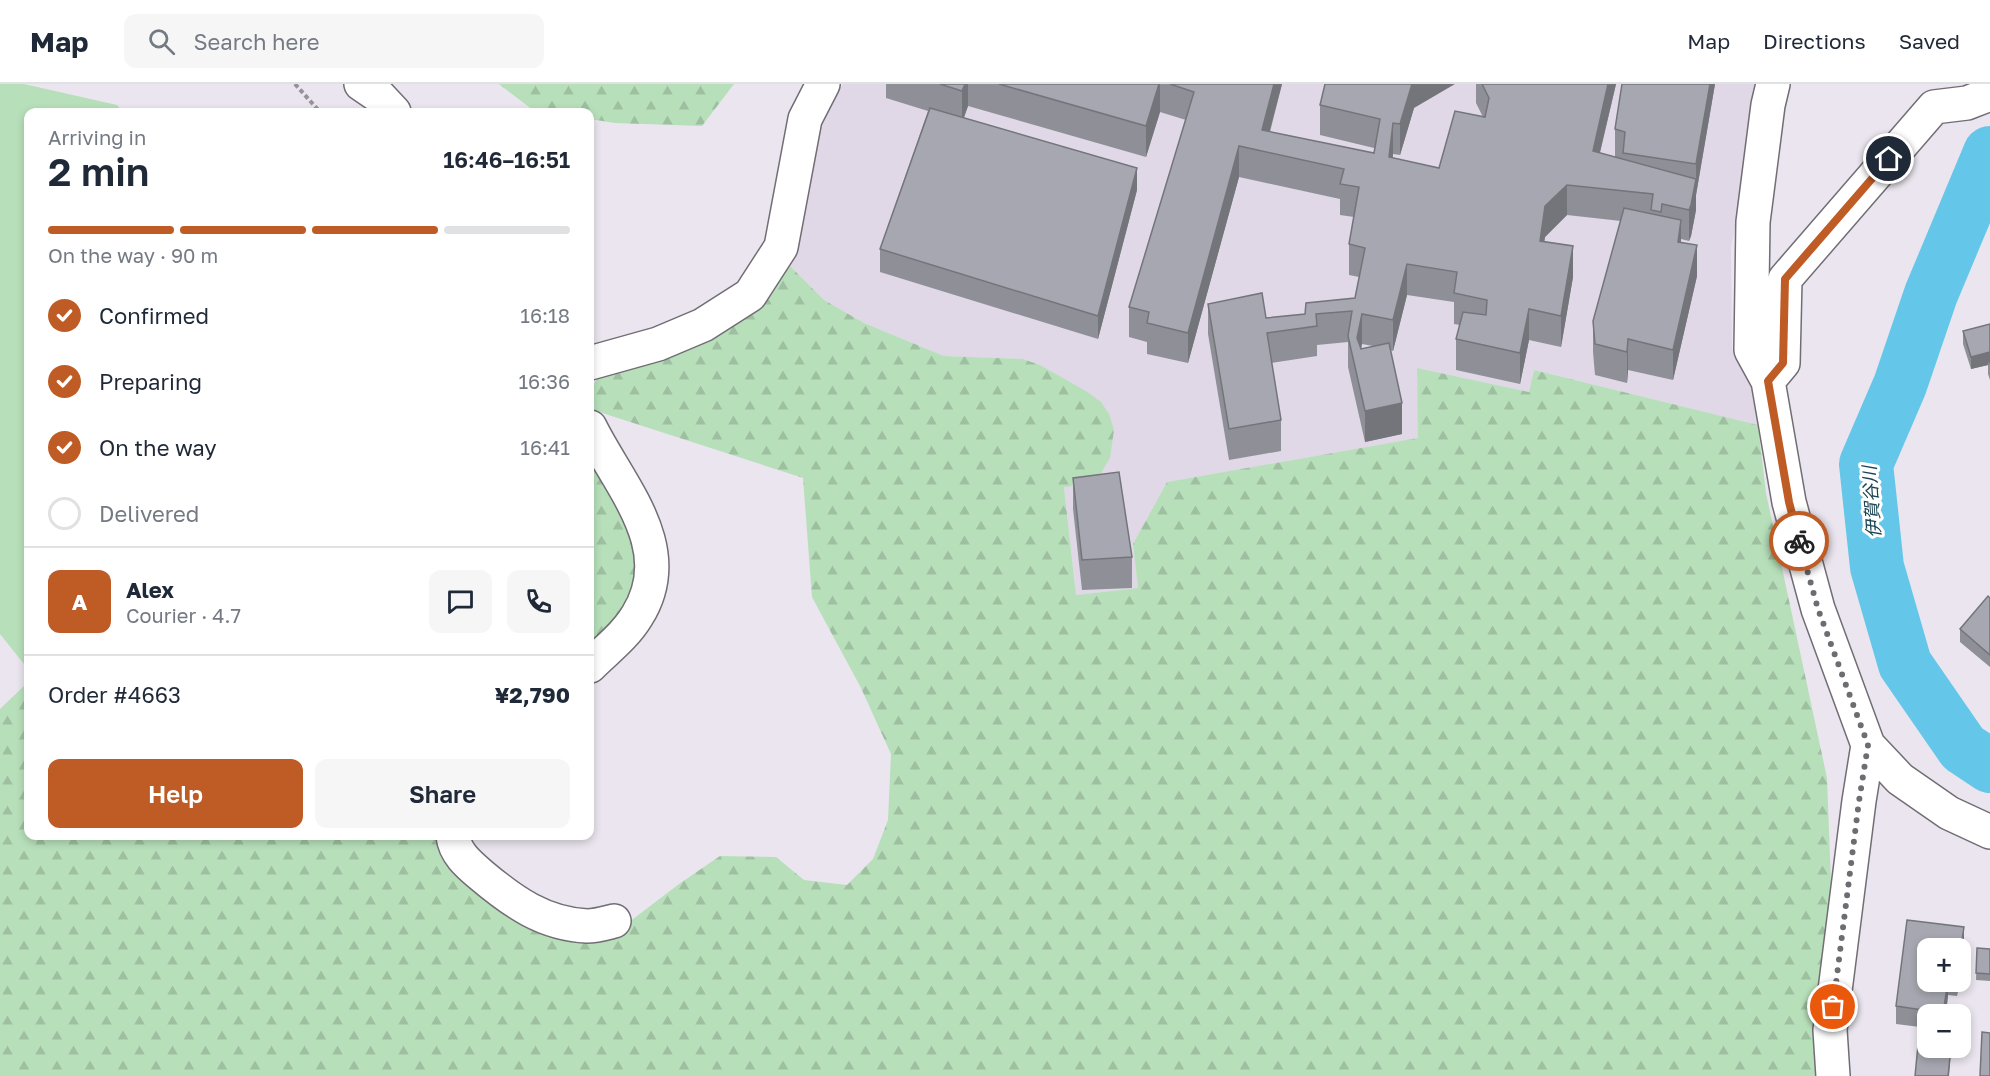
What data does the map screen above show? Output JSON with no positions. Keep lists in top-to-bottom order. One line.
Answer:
{"water":["伊賀谷川"],"page":{"header":"Map","search":"Search here","nav":["Map","Directions","Saved"],"heading":["2 min","Arriving in","16:46–16:51"],"panel":["Alex","Courier · 4.7","Order #4663","¥2,790"],"bar":"On the way · 90 m","list":[["Confirmed","16:18"],["Preparing","16:36"],["On the way","16:41"],"Delivered"],"round":"A","buttons":["Help","Share"],"map_buttons":["+","−"]}}
